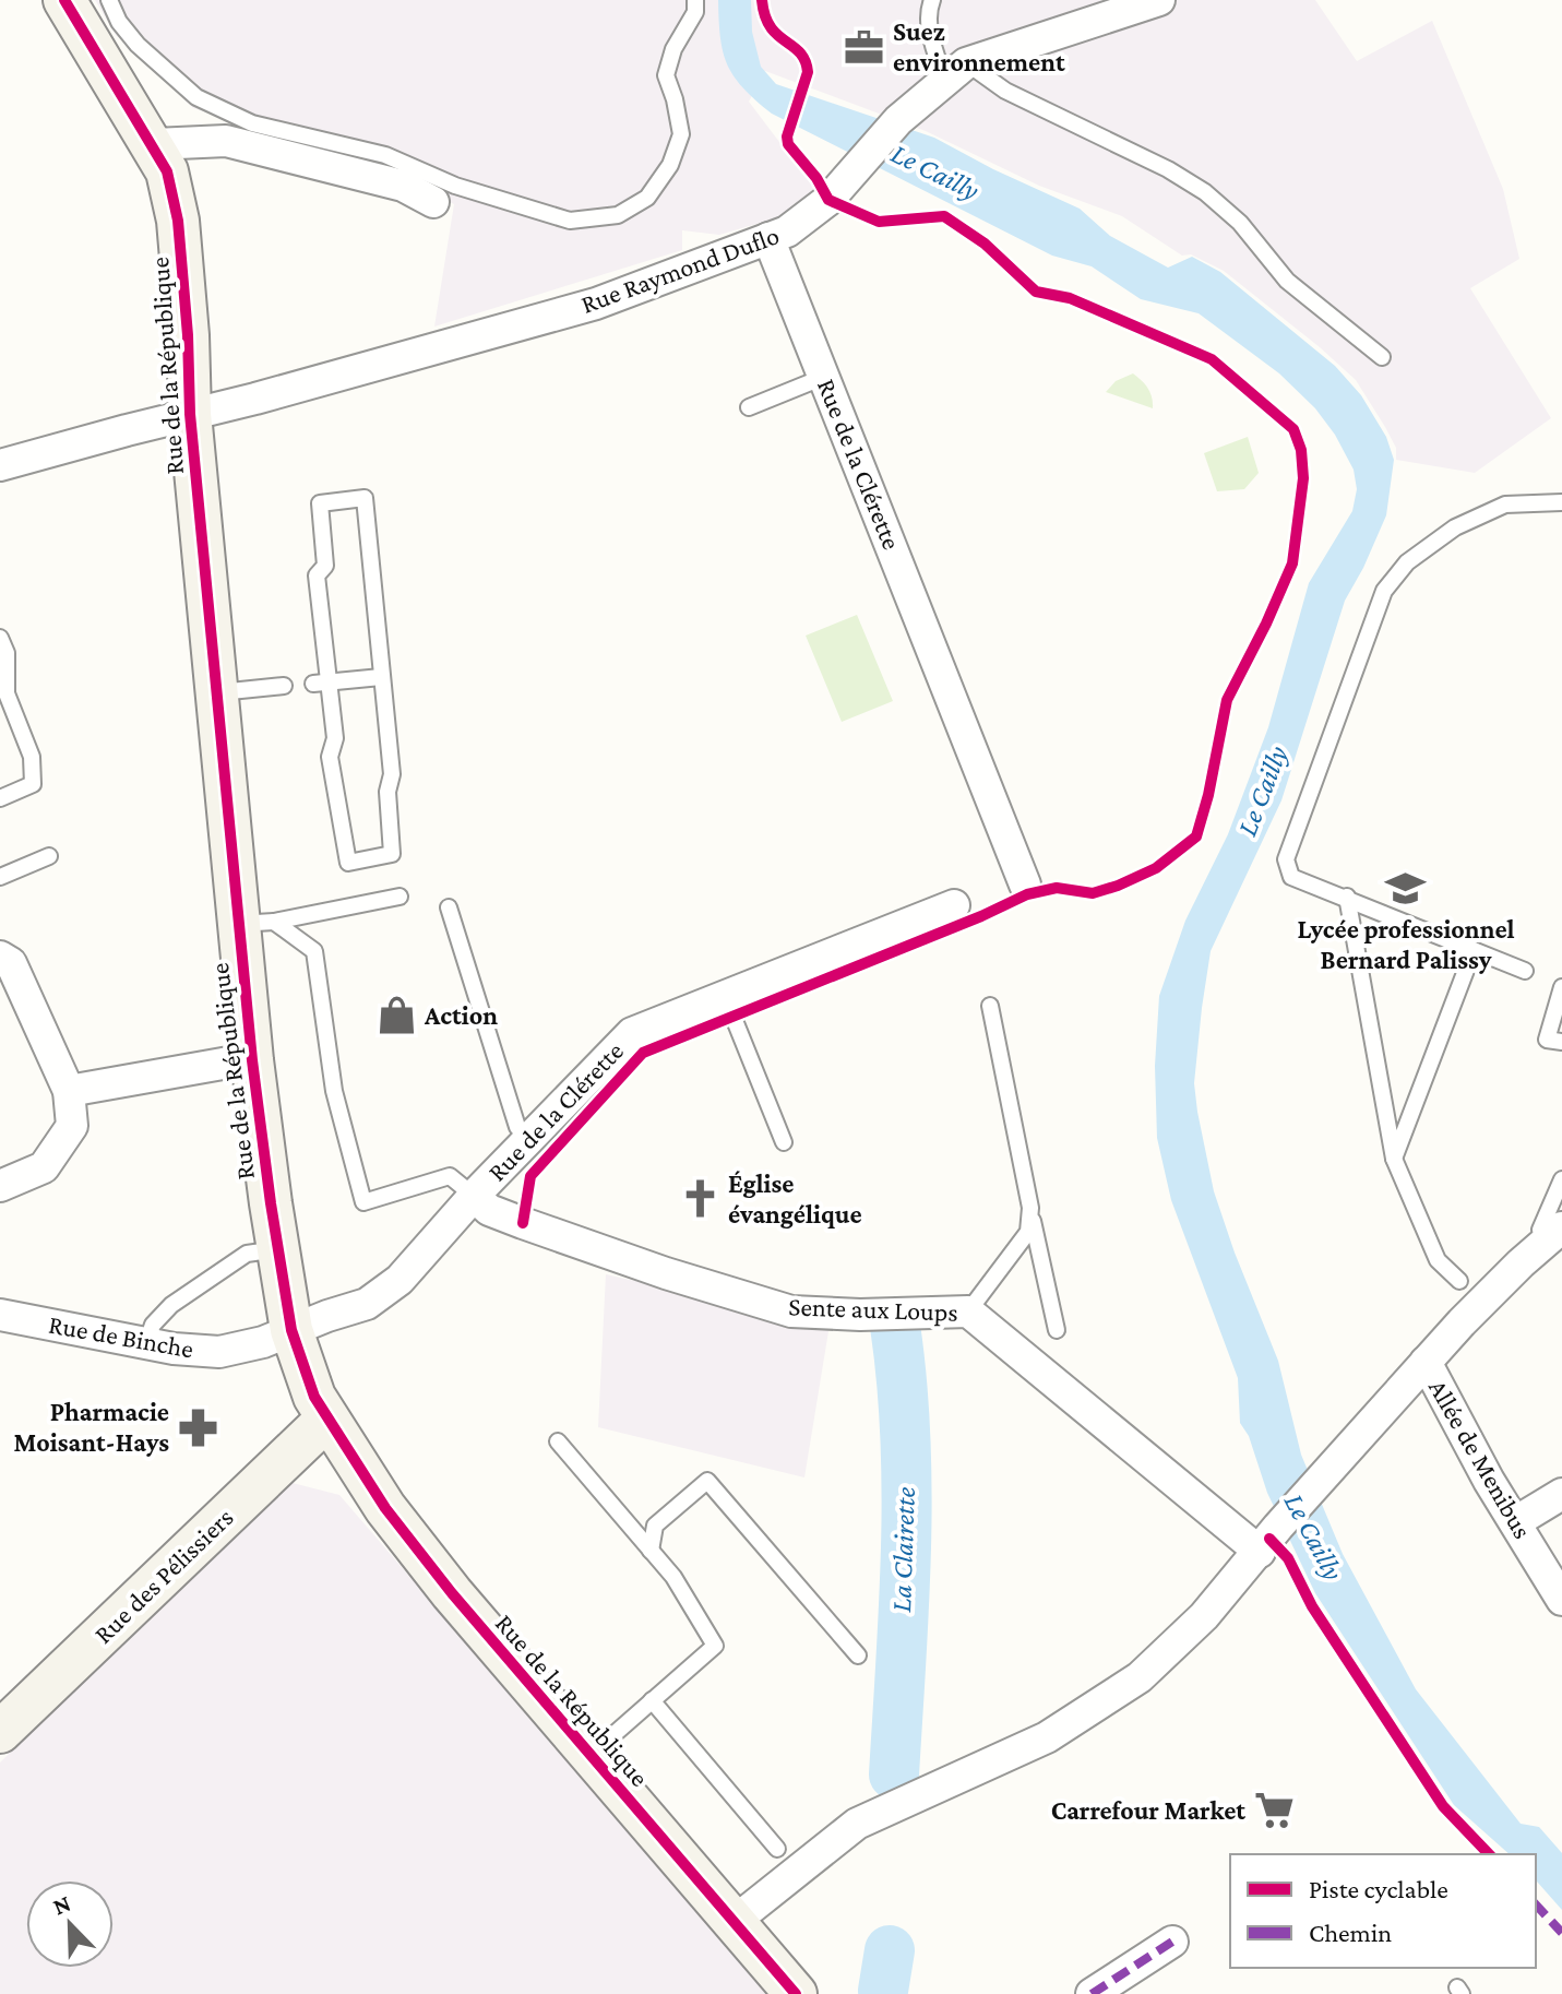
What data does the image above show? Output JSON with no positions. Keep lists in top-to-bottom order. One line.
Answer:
{"streets":{"street":["Rue Raymond Duflo","Rue de la République","Rue de la Clérette","Sente aux Loups","Rue de Binche","Allée de Menibus","Rue des Pélissiers"]},"crossings":[["Rue Raymond Duflo","Rue de la République"],["Rue Raymond Duflo","Rue de la Clérette"],["Rue de la République","Rue de la Clérette"],["Rue de la République","Rue de Binche"],["Rue de la République","Rue des Pélissiers"],["Rue de la Clérette","Sente aux Loups"],["Rue de la Clérette","Rue de Binche"]],"water":["Le Cailly","La Clairette"],"places":{"office":["Suez environnement"],"school or university":["Lycée professionnel Bernard Palissy"],"shop":["Action"],"church":["Église évangélique"],"pharmacy":["Pharmacie Moisant-Hays"],"supermarket":["Carrefour Market"]},"legend":["Piste cyclable","Chemin"],"north":"top left"}
